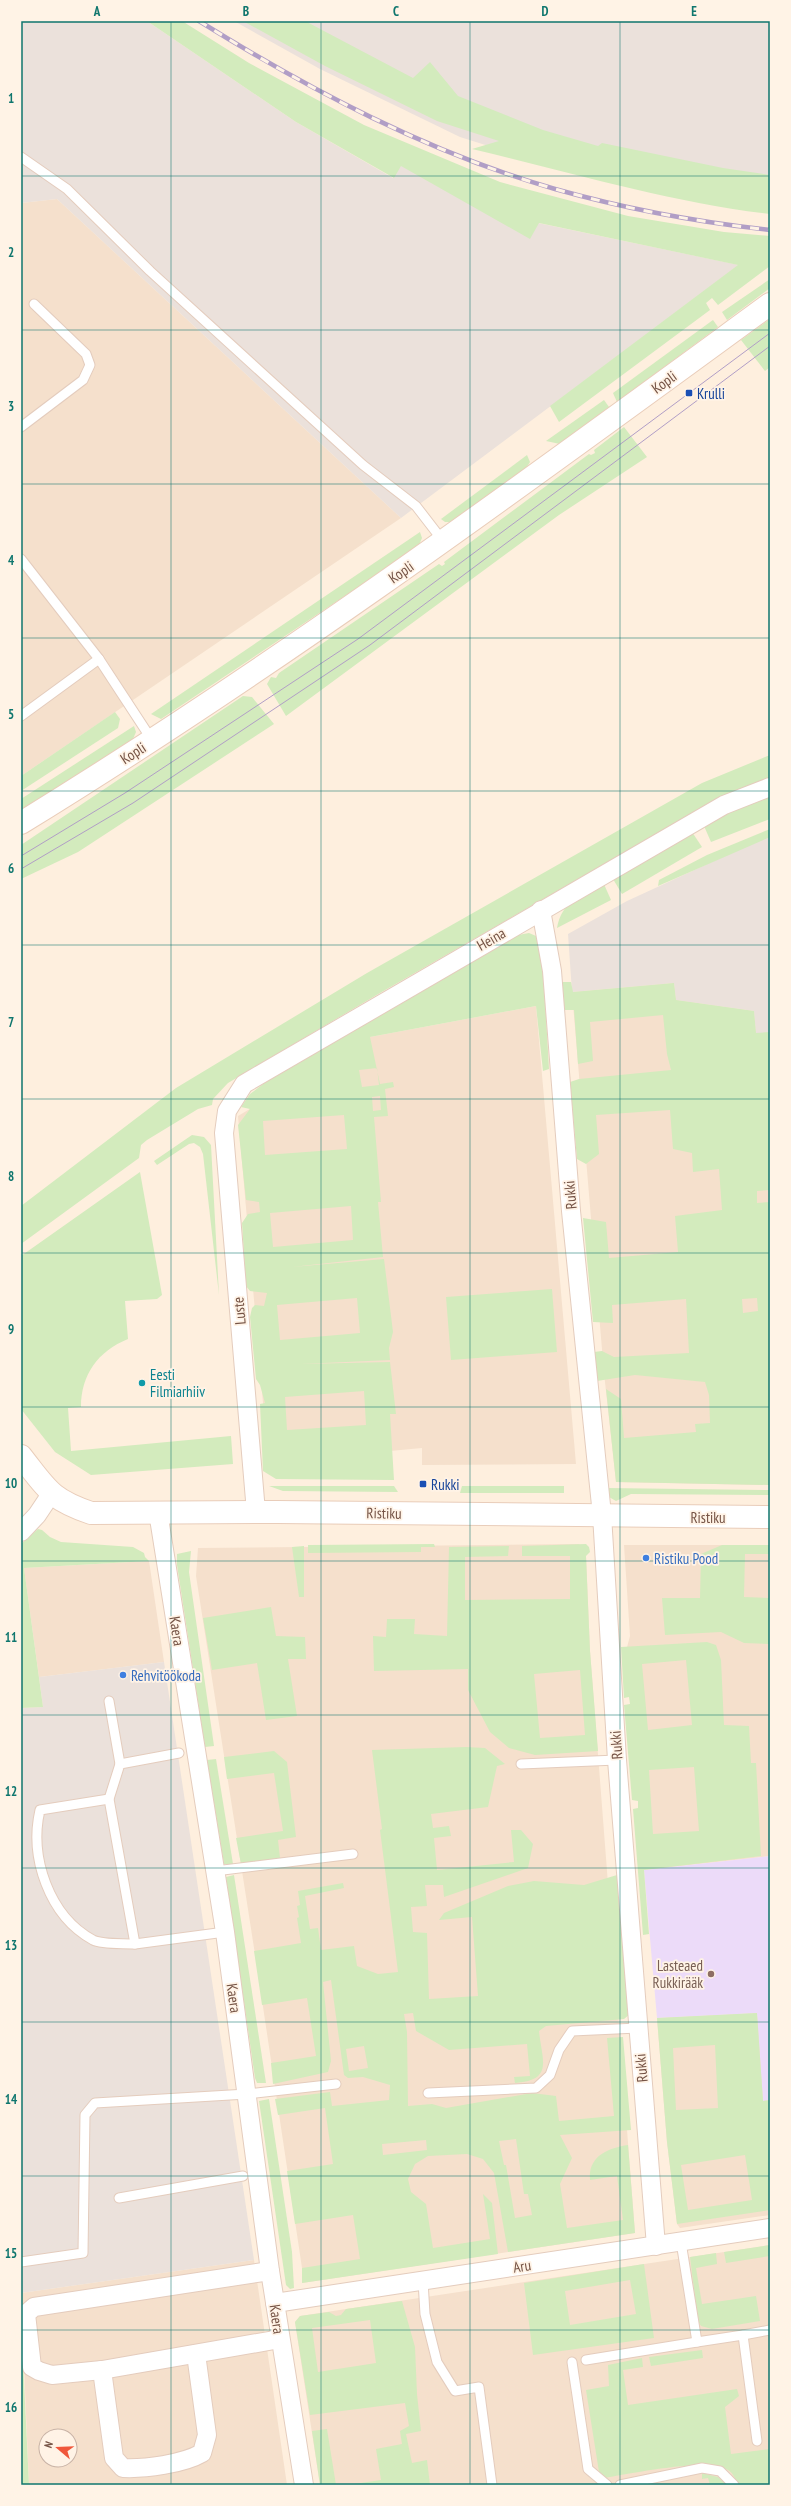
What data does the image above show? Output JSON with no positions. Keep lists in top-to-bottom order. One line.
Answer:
{"streets":{"street":["Kopli","Heina","Rukki","Luste","Ristiku","Kaera","Aru"]},"crossings":[["Heina","Rukki"],["Heina","Luste"],["Rukki","Ristiku"],["Rukki","Aru"],["Luste","Ristiku"],["Ristiku","Kaera"],["Kaera","Aru"]],"places":{"transit":["Krulli","Rukki"],"other":["Eesti Filmiarhiiv","Ristiku Pood","Rehvitöökoda","Lasteaed Rukkirääk"]},"north":"left","grid":{"columns":["A","B","C","D","E"],"rows":["1","2","3","4","5","6","7","8","9","10","11","12","13","14","15","16"]}}
